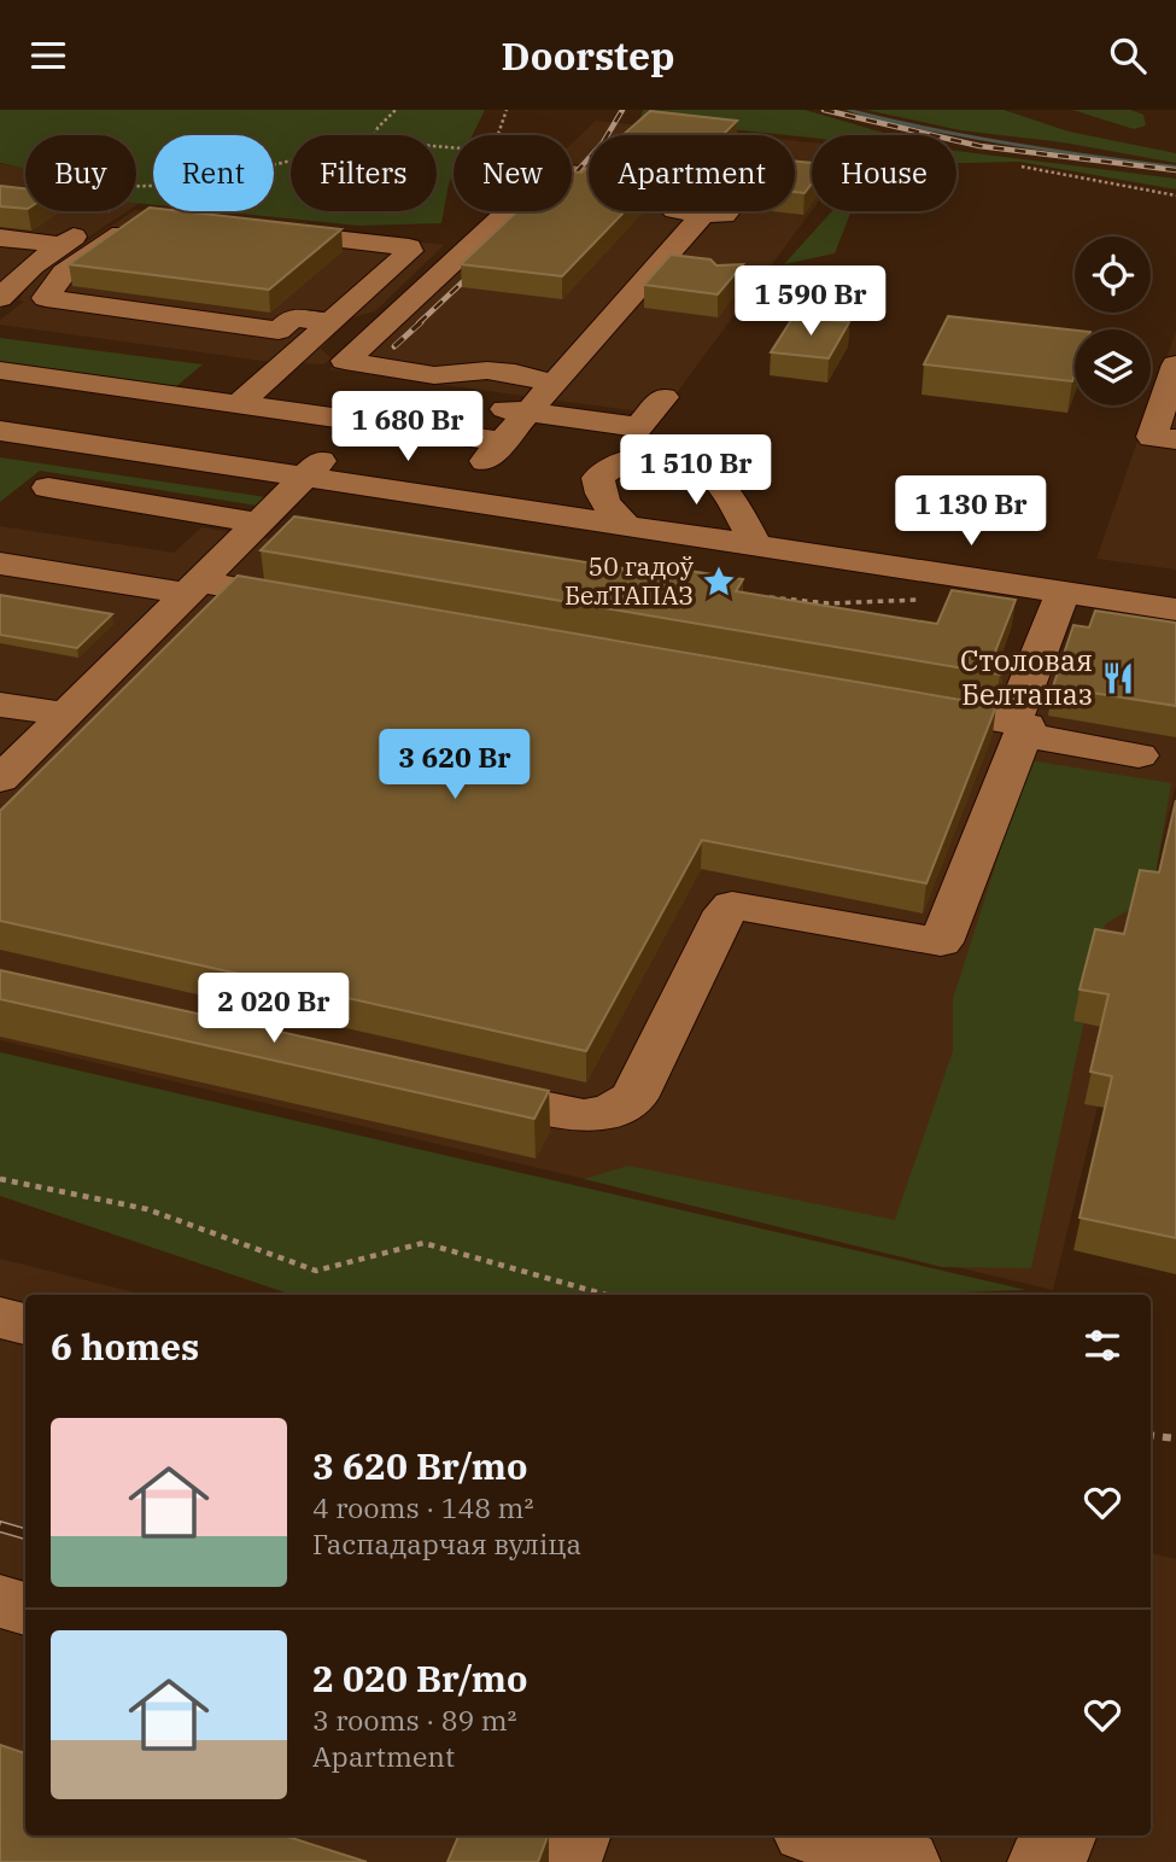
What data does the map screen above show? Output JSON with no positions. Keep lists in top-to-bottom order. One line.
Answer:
{"places":{"place":["50 гадоў БелТАПАЗ"],"restaurant":["Столовая Белтапаз"]},"page":{"header":"Doorstep","chip":["Buy","Rent","Filters","New","Apartment","House"],"price":["1 590 Br","1 680 Br","1 510 Br","1 130 Br","3 620 Br","2 020 Br"],"heading":"6 homes","list":[{"name":"3 620 Br/mo","note":"4 rooms · 148 m² · Гаспадарчая вуліца"},{"name":"2 020 Br/mo","note":"3 rooms · 89 m² · Apartment"}]}}
